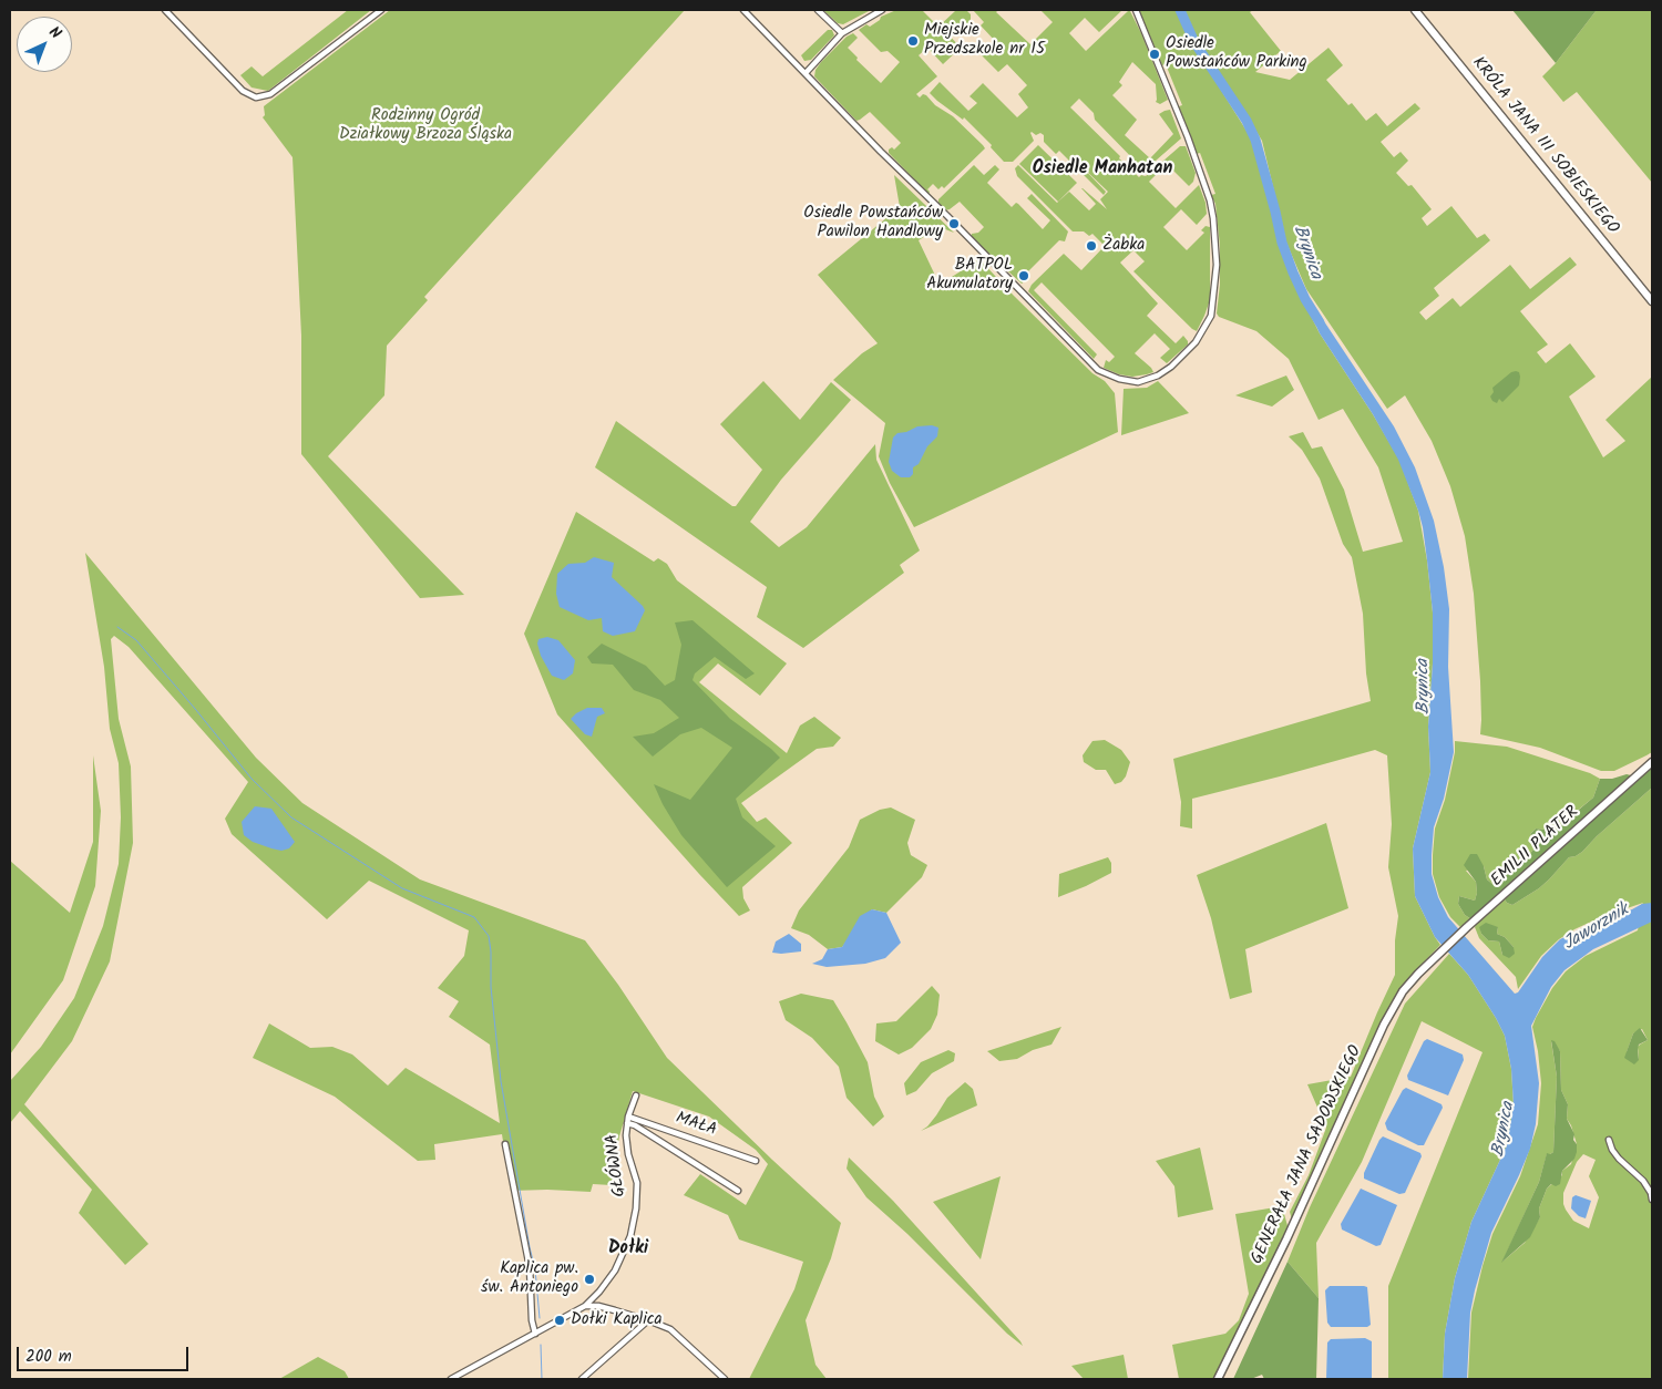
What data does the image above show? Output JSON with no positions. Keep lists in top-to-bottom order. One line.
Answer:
{"streets":{"street":["KRÓLA JANA III SOBIESKIEGO","EMILII PLATER","MAŁA","GENERAŁA JANA SADOWSKIEGO","GŁÓWNA"]},"crossings":[["EMILII PLATER","GENERAŁA JANA SADOWSKIEGO"],["MAŁA","GŁÓWNA"]],"districts":["Osiedle Manhatan","Dołki"],"water":["Brynica","Jaworznik"],"parks":["Rodzinny Ogród Działkowy Brzoza Śląska"],"places":["Miejskie Przedszkole nr 15","Osiedle Powstańców Parking","Osiedle Powstańców Pawilon Handlowy","Żabka","BATPOL Akumulatory","Kaplica pw. św. Antoniego","Dołki Kaplica"],"scale_bar":"200 m","north":"top right"}
